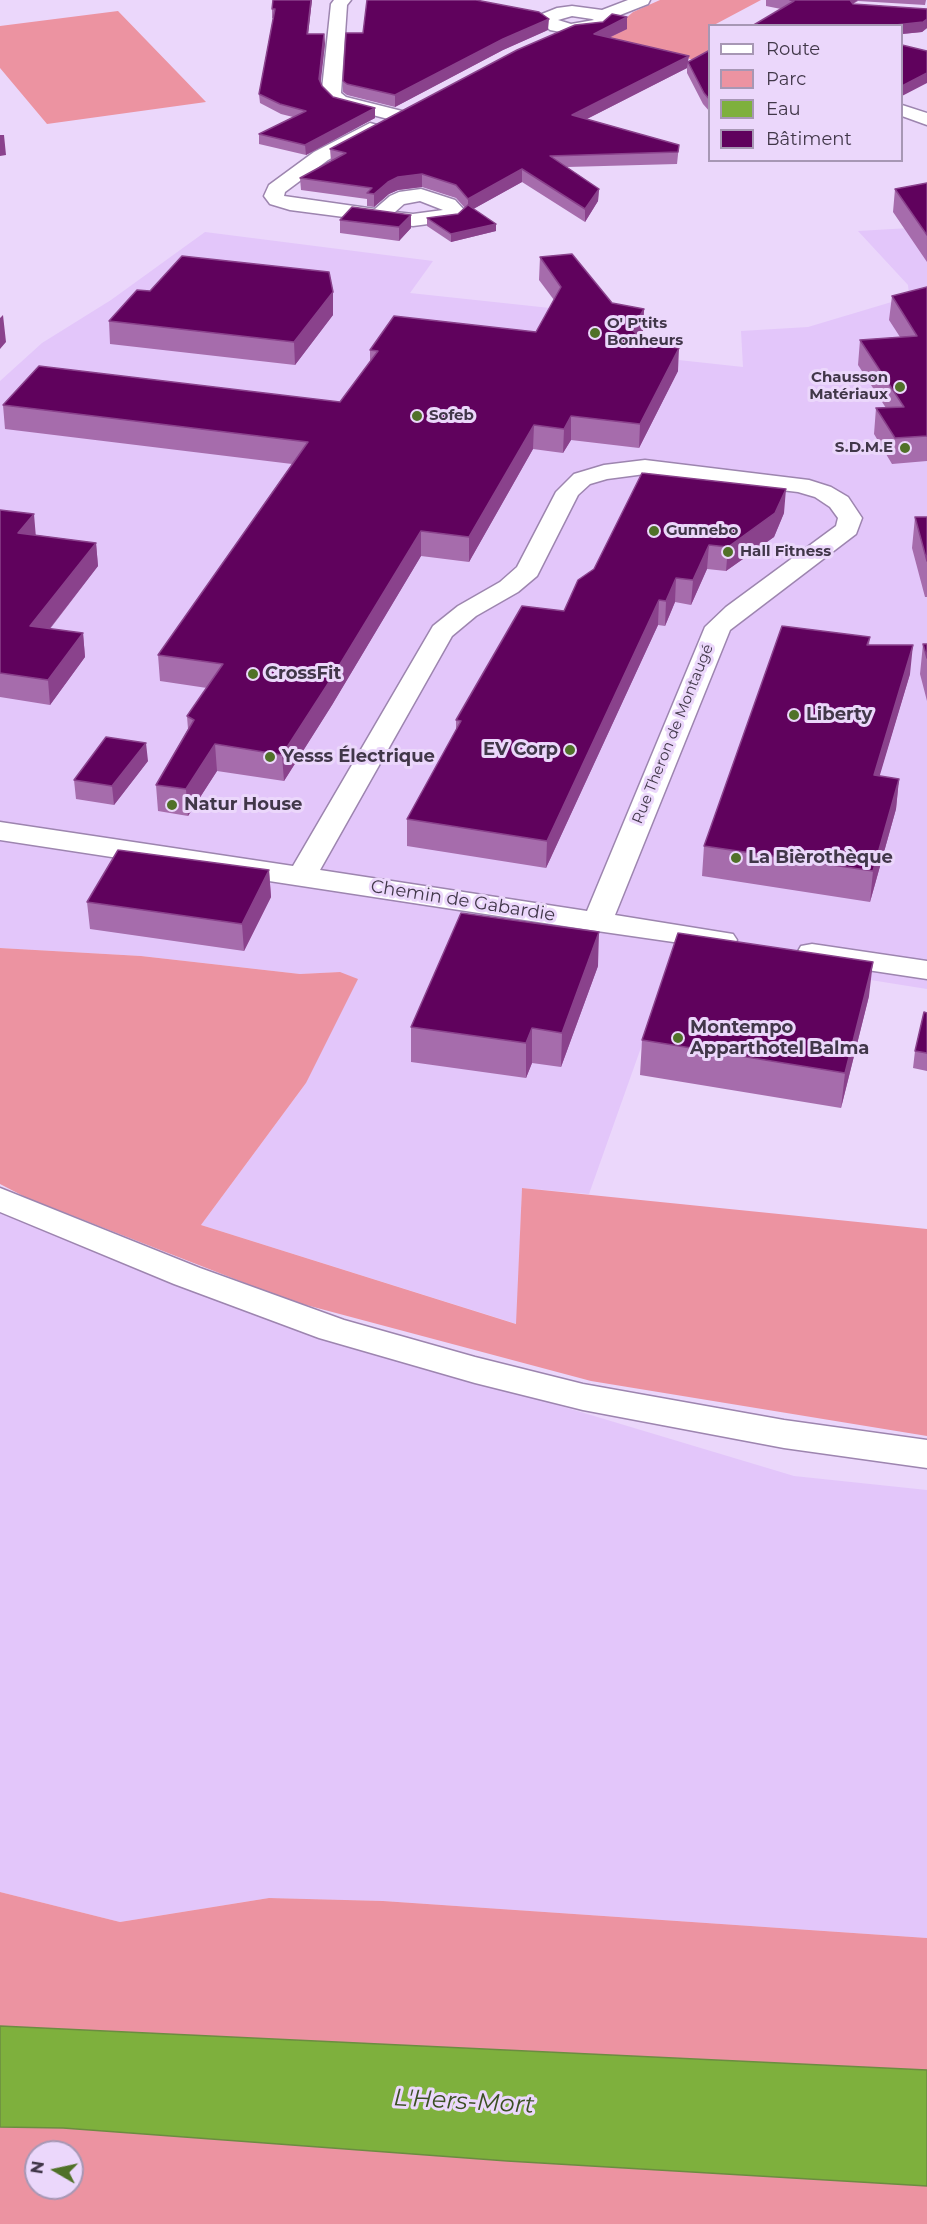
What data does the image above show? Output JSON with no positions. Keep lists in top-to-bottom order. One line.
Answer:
{"streets":{"street":["Rue Theron de Montaugé","Chemin de Gabardie"]},"crossings":[["Rue Theron de Montaugé","Chemin de Gabardie"]],"water":["L'Hers-Mort"],"places":["O' P'tits Bonheurs","Chausson Matériaux","Sofeb","S.D.M.E","Gunnebo","Hall Fitness","CrossFit","Liberty","EV Corp","Yesss Électrique","Natur House","La Bièrothèque","Montempo Apparthotel Balma"],"legend":["Route","Parc","Eau","Bâtiment"],"north":"left"}
